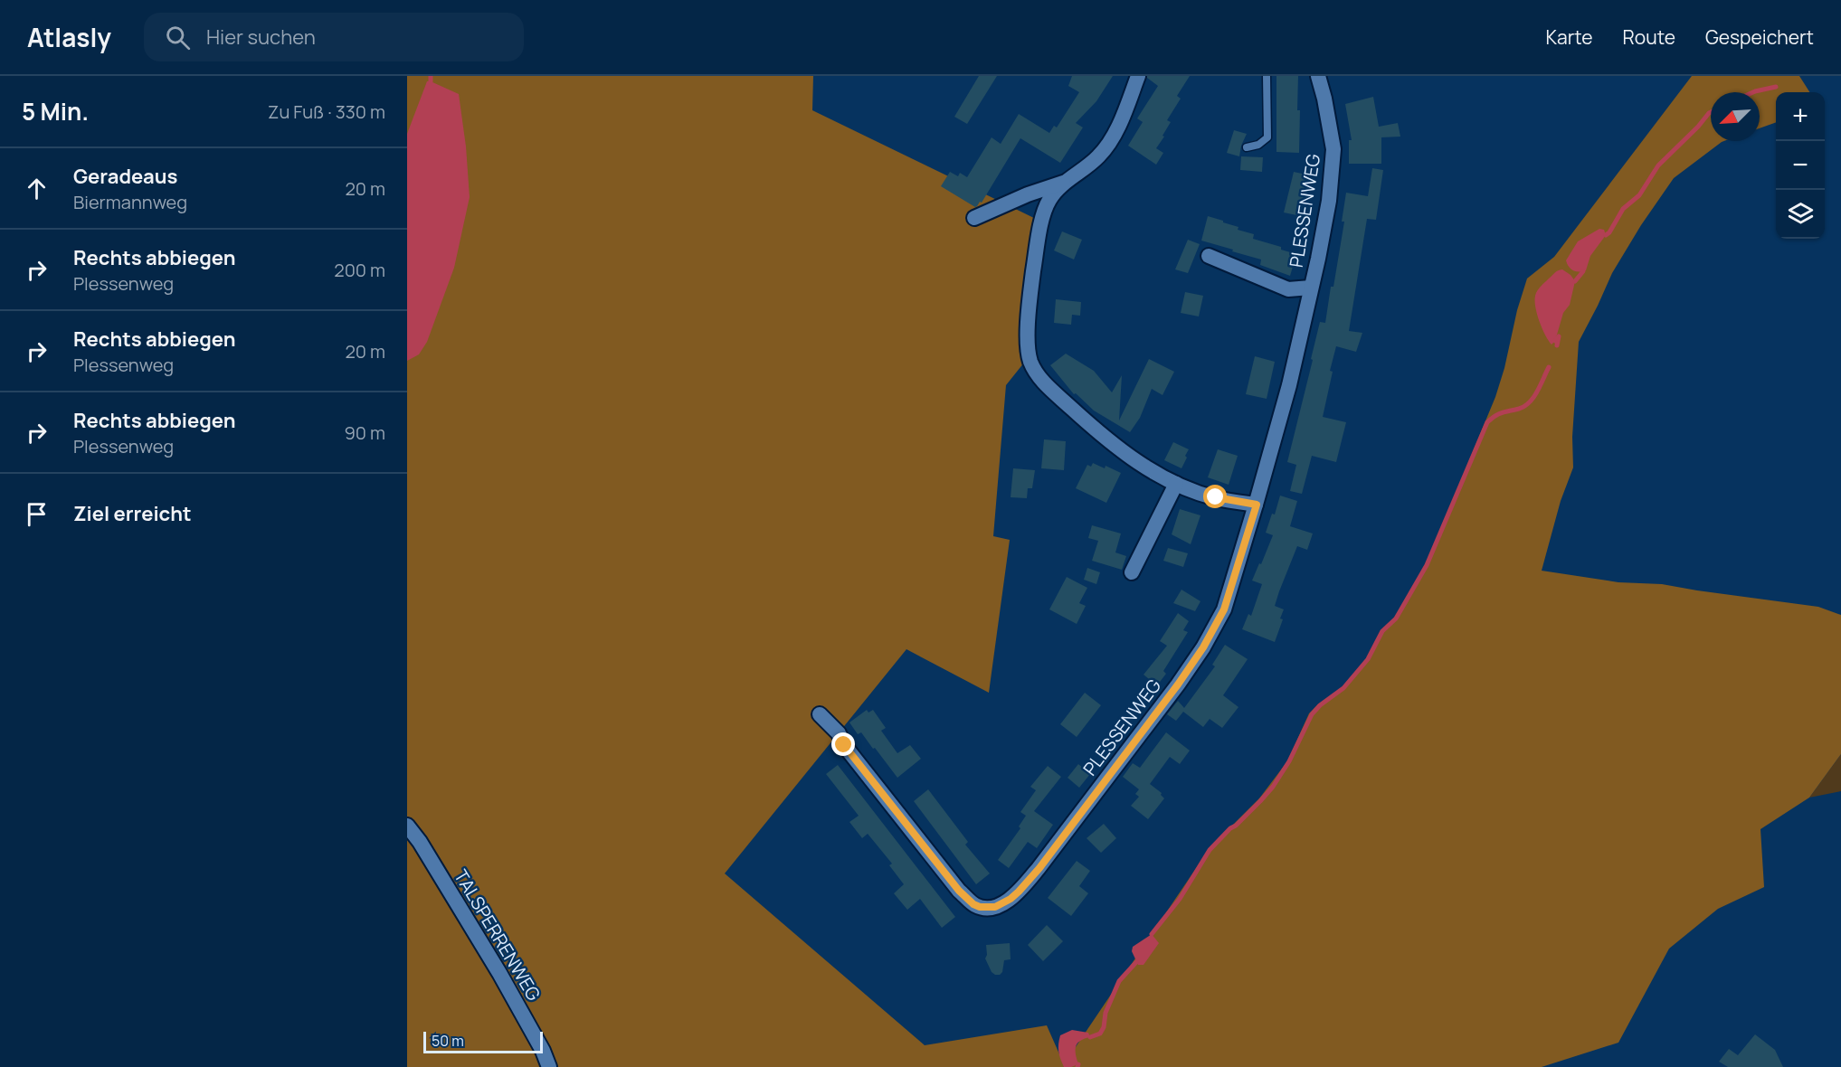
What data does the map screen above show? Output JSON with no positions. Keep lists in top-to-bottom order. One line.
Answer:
{"streets":{"street":["PLESSENWEG","TALSPERRENWEG"]},"scale_bar":"50 m","north":"bottom left","page":{"header":"Atlasly","search":"Hier suchen","nav":["Karte","Route","Gespeichert"],"heading":["5 Min.","Zu Fuß · 330 m"],"map_buttons":["+","−"],"list":[["Geradeaus","Biermannweg","20 m"],["Rechts abbiegen","Plessenweg","200 m"],["Rechts abbiegen","Plessenweg","20 m"],["Rechts abbiegen","Plessenweg","90 m"],"Ziel erreicht"],"scale":"50 m"}}
